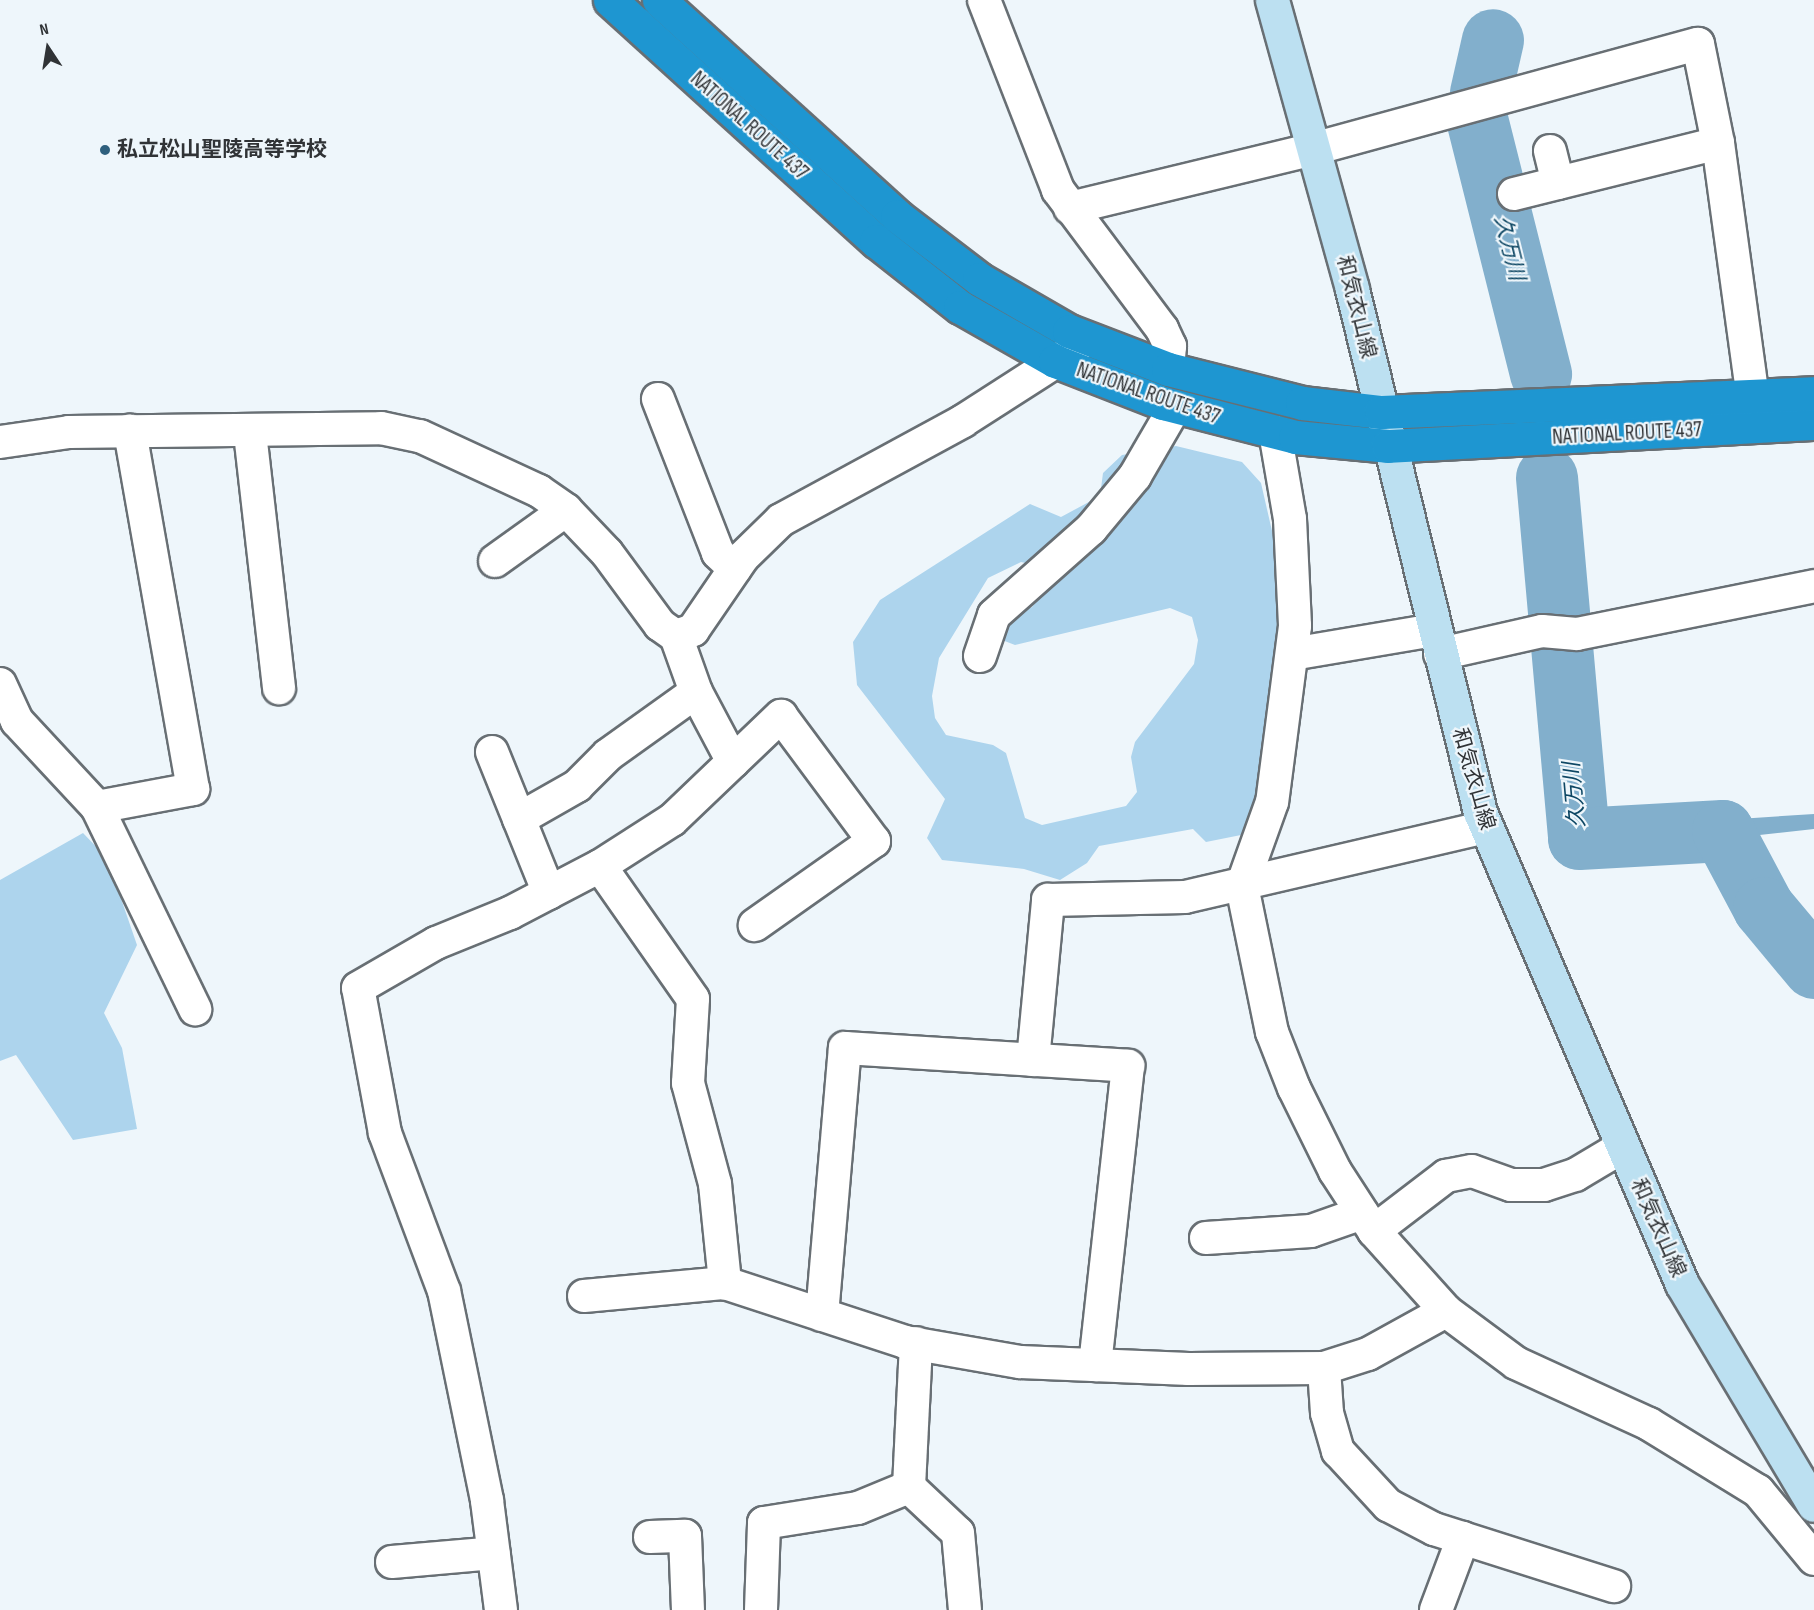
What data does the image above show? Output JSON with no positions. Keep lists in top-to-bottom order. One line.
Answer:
{"streets":{"highway":["NATIONAL ROUTE 437"],"main road":["和気衣山線"]},"crossings":[["NATIONAL ROUTE 437","和気衣山線"]],"water":["久万川"],"places":["私立松山聖陵高等学校"],"north":"top"}
